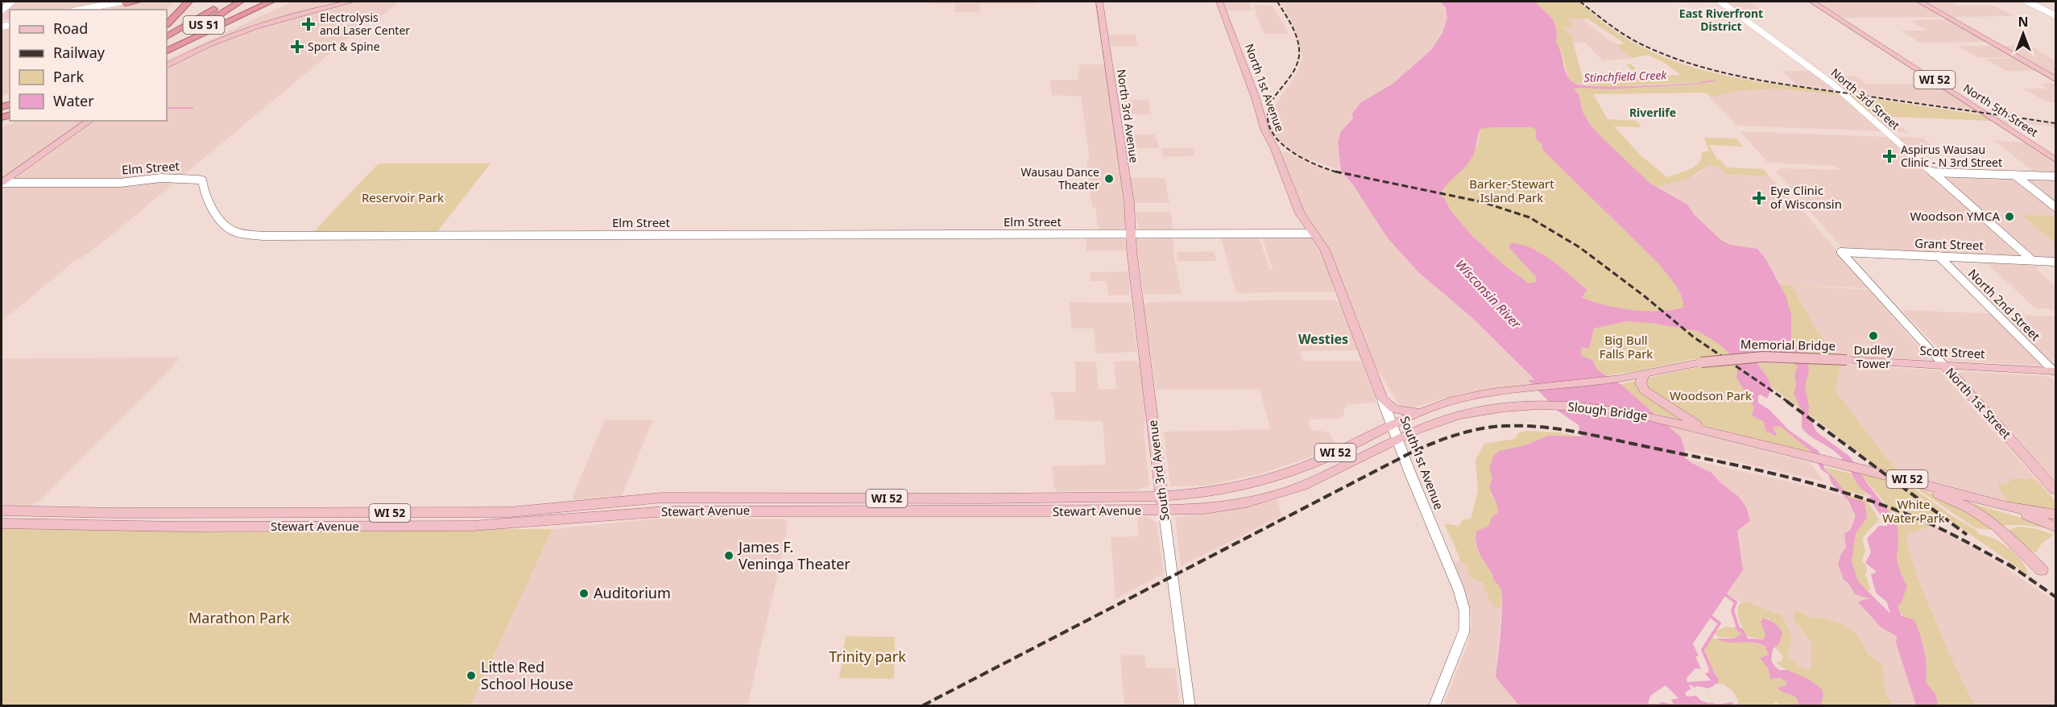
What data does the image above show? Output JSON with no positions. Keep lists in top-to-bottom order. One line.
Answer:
{"streets":{"highway":["US 51"],"main road":["WI 52","North 1st Avenue","North 5th Street","North 3rd Avenue","Memorial Bridge","Scott Street","North 1st Street","Slough Bridge","South 1st Avenue","South 3rd Avenue","Stewart Avenue"],"street":["North 3rd Street","Elm Street","Grant Street","North 2nd Street"]},"crossings":[["WI 52","Memorial Bridge"],["WI 52","Slough Bridge"],["WI 52","South 1st Avenue"],["WI 52","Stewart Avenue"],["North 1st Avenue","Elm Street"],["North 1st Avenue","South 1st Avenue"],["North 3rd Street","Grant Street"],["North 3rd Avenue","Elm Street"],["North 3rd Avenue","South 3rd Avenue"],["Elm Street","South 1st Avenue"],["Elm Street","South 3rd Avenue"],["Grant Street","North 2nd Street"],["Grant Street","North 1st Street"],["North 2nd Street","Scott Street"],["Memorial Bridge","Scott Street"],["Scott Street","North 1st Street"],["Slough Bridge","South 1st Avenue"],["Slough Bridge","Stewart Avenue"],["South 1st Avenue","Stewart Avenue"],["South 3rd Avenue","Stewart Avenue"]],"districts":["East Riverfront District","Riverlife","Westies"],"water":["Stinchfield Creek","Wisconsin River"],"parks":["Barker-Stewart Island Park","Reservoir Park","Big Bull Falls Park","Woodson Park","White Water Park","Marathon Park","Trinity park"],"places":{"health":["Electrolysis and Laser Center","Sport & Spine","Aspirus Wausau Clinic - N 3rd Street","Eye Clinic of Wisconsin"],"other":["Wausau Dance Theater","Woodson YMCA","Dudley Tower","James F. Veninga Theater","Auditorium","Little Red School House"]},"legend":["Road","Railway","Park","Water"],"north":"top"}
